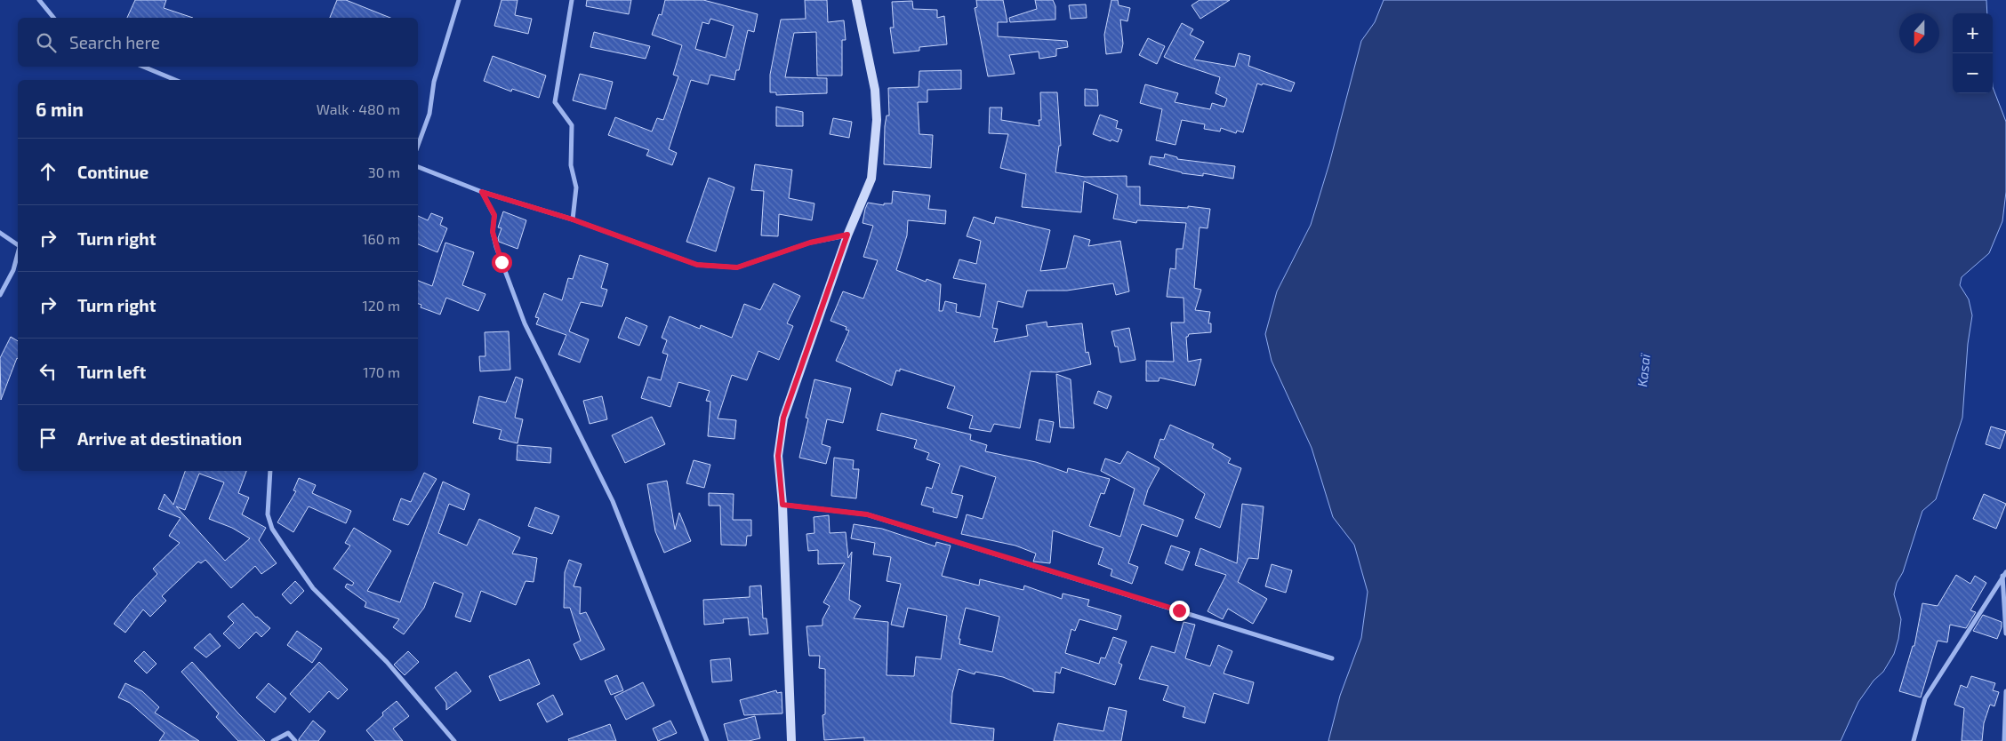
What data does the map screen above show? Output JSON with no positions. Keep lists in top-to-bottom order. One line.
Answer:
{"water":["Kasaï"],"north":"bottom","page":{"map_buttons":["+","−"],"search":"Search here","heading":["6 min","Walk · 480 m"],"list":[["Continue","30 m"],["Turn right","160 m"],["Turn right","120 m"],["Turn left","170 m"],"Arrive at destination"]}}
